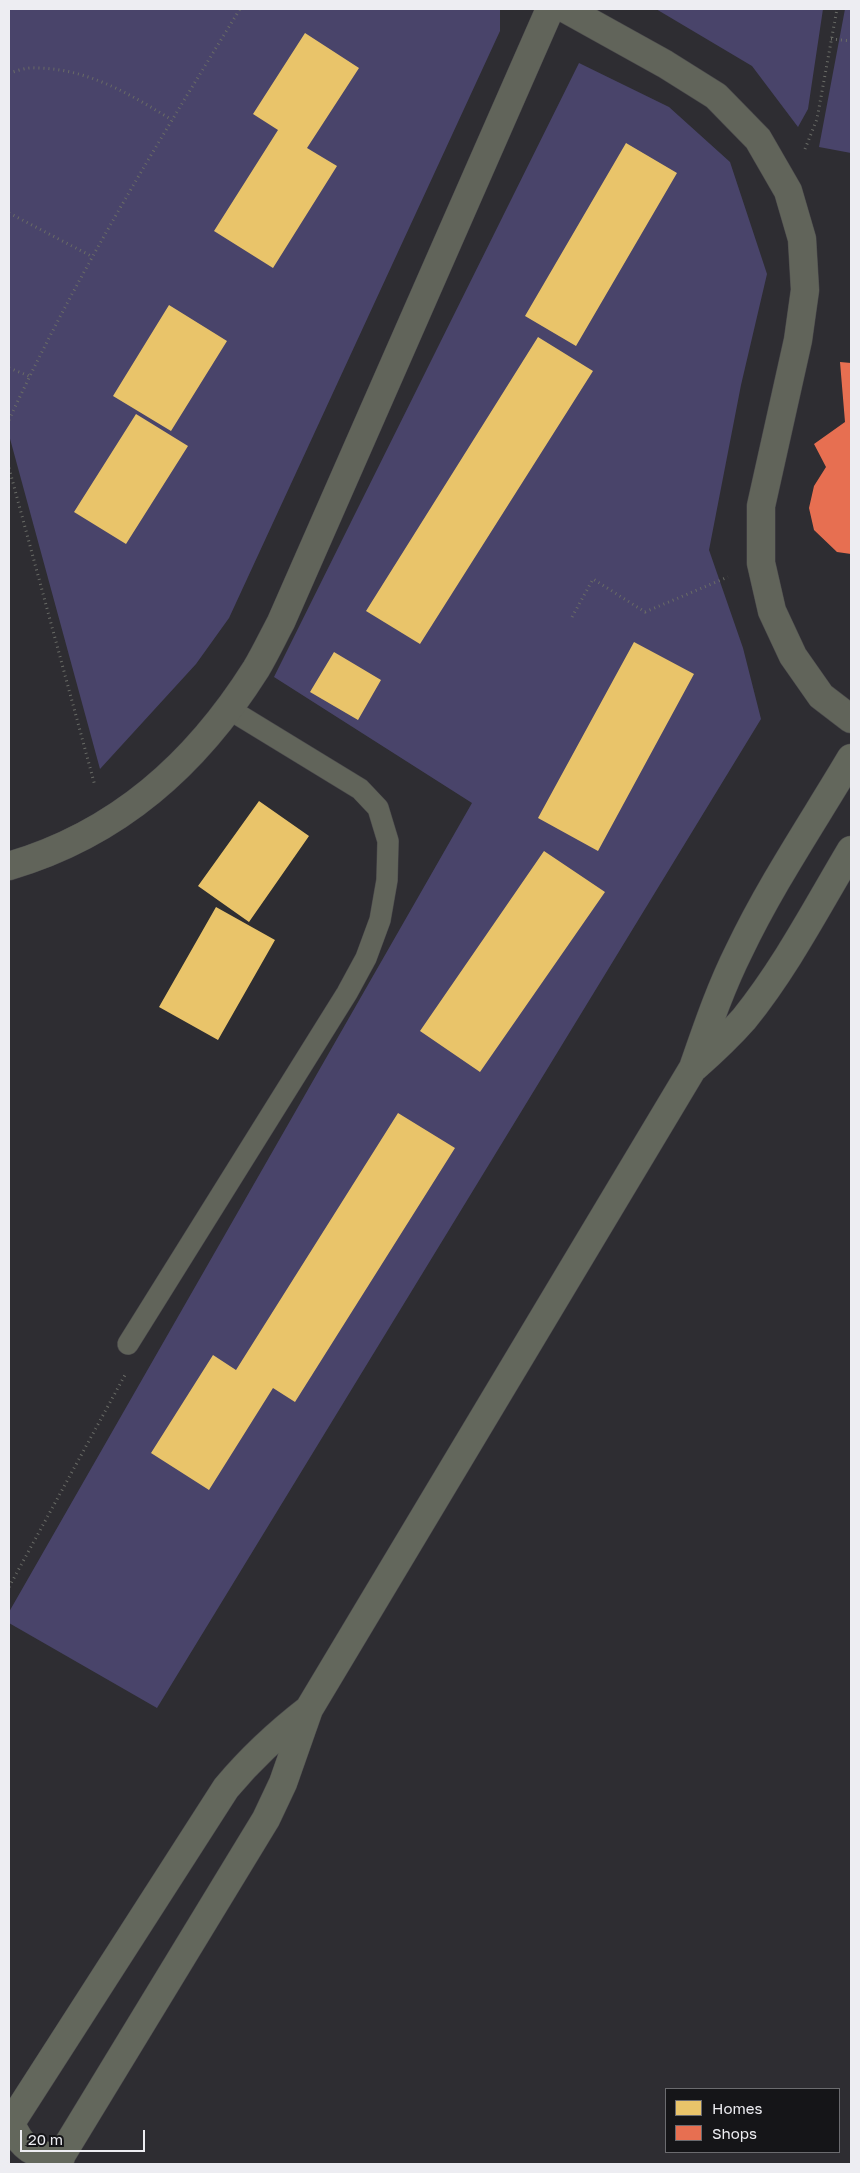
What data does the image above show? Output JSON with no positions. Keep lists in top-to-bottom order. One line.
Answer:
{"legend":["Homes","Shops"],"scale_bar":"20 m"}
